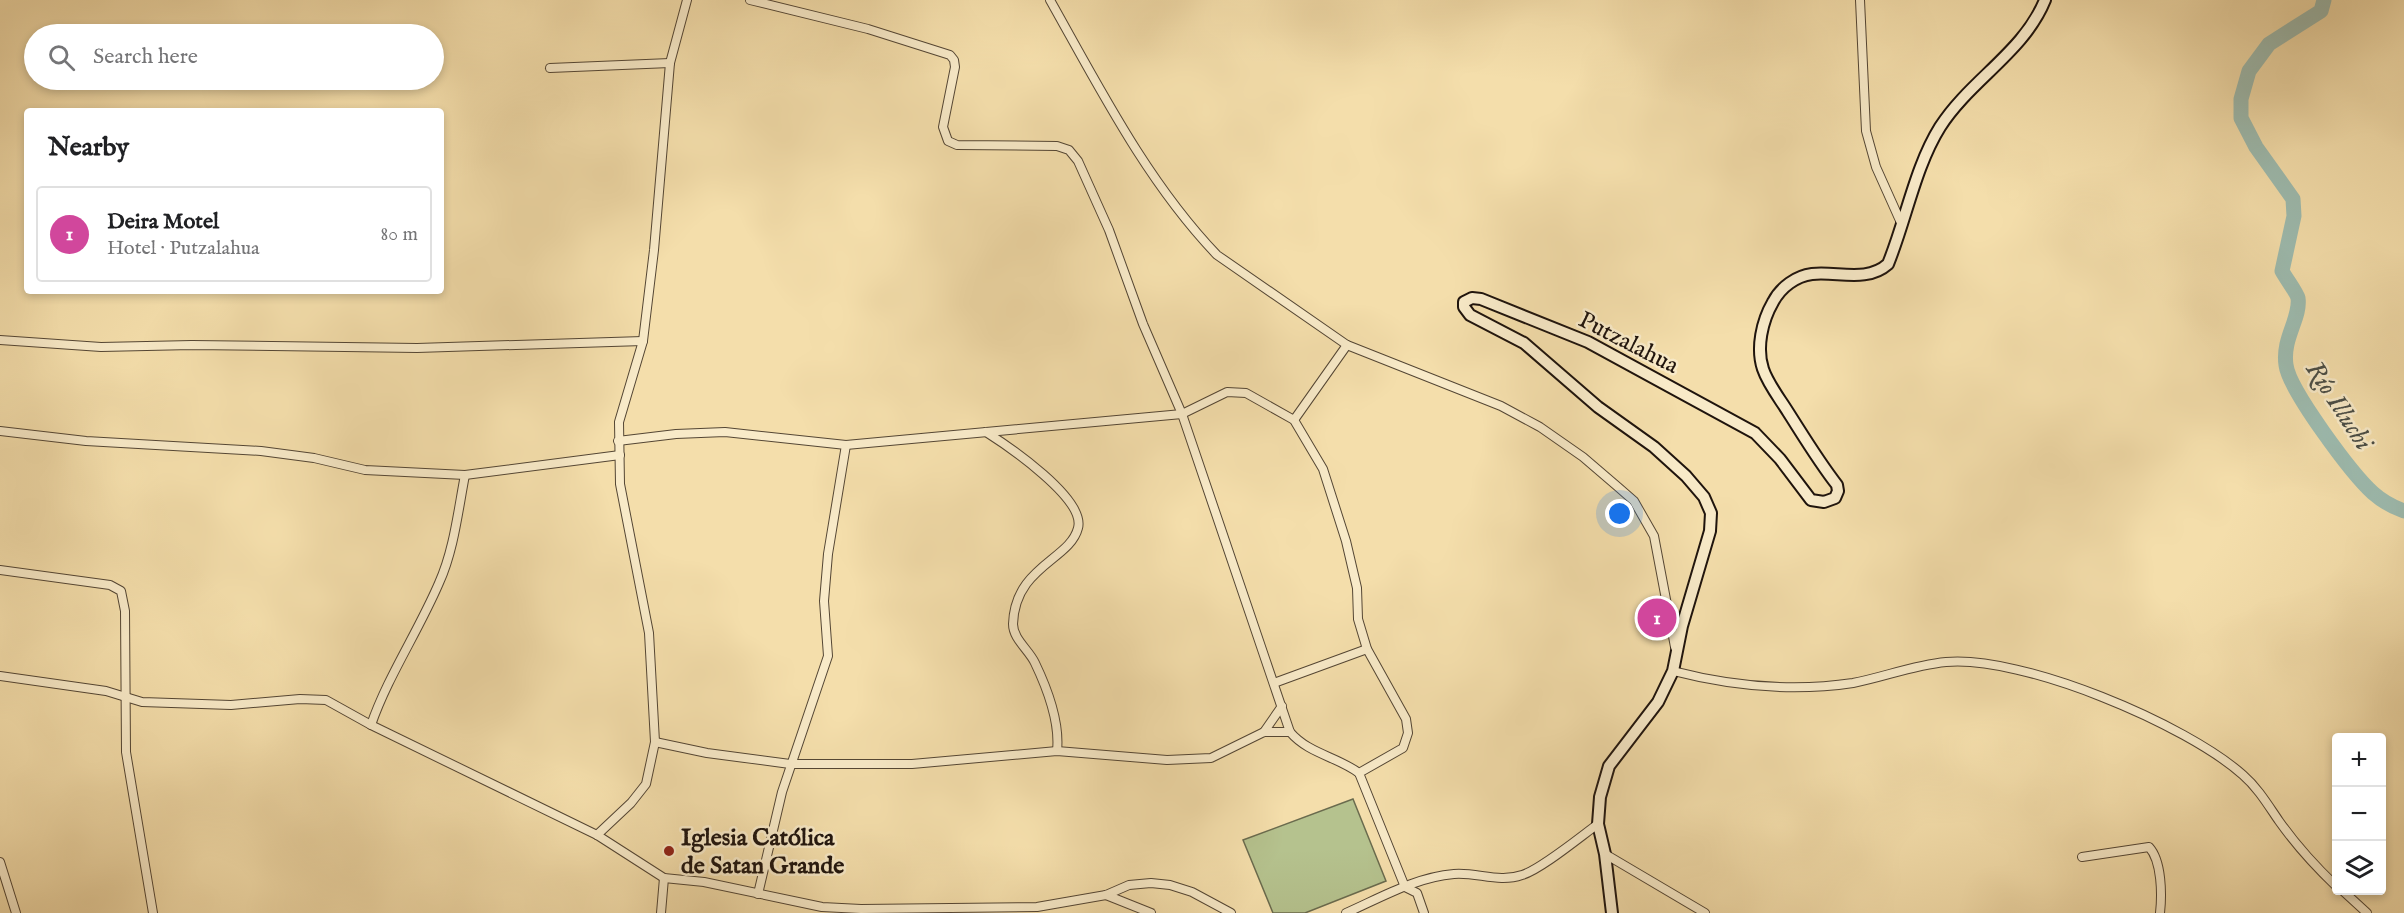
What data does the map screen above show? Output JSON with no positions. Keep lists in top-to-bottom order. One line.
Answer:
{"streets":{"street":["Putzalahua"]},"water":["Río Illuchi"],"places":["Iglesia Católica de Satan Grande"],"page":{"search":"Search here","heading":"Nearby","list":[{"mark":"1","name":"Deira Motel","note":"Hotel · Putzalahua","value":"80 m"}],"pins":"1","map_buttons":["+","−"]}}
